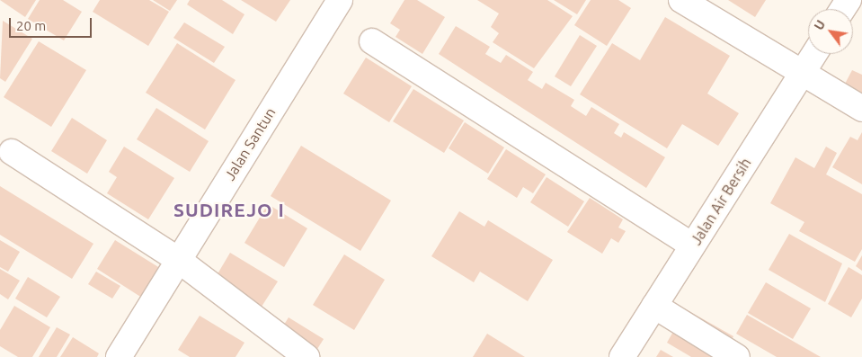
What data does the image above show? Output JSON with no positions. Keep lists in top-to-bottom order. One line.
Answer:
{"streets":{"street":["Jalan Santun","Jalan Air Bersih"]},"districts":["SUDIREJO I"],"scale_bar":"20 m","north":"top left"}
